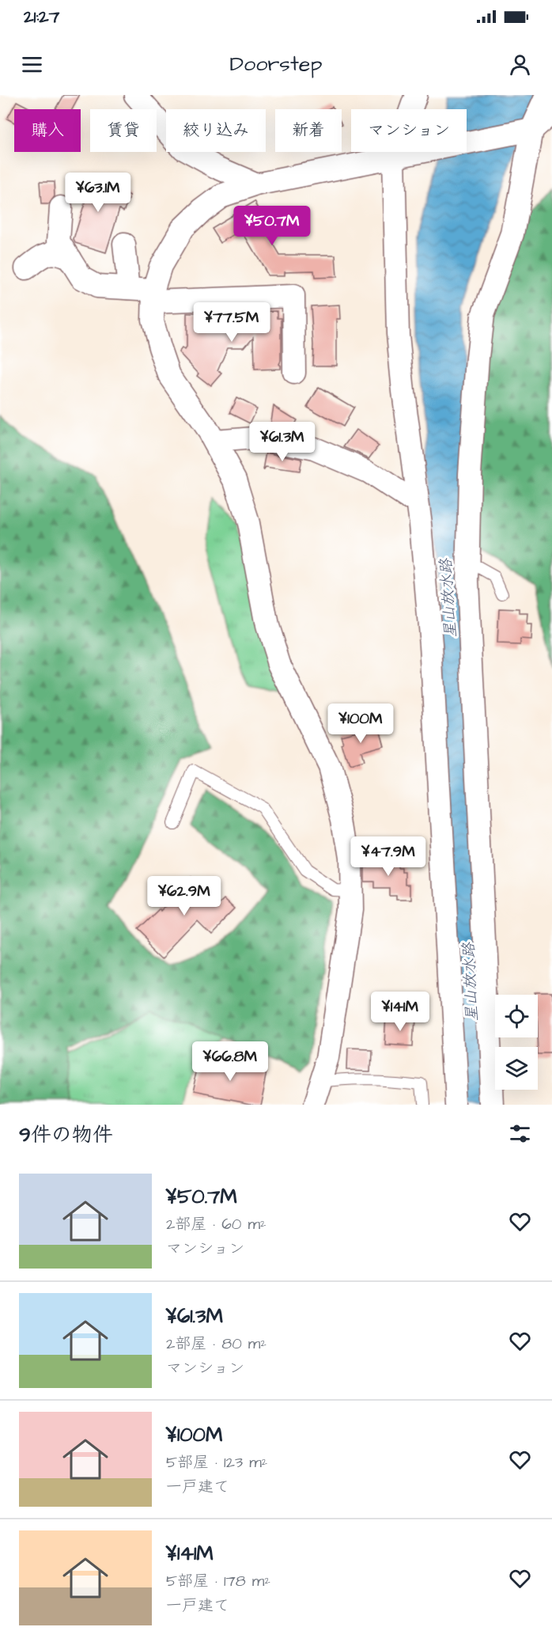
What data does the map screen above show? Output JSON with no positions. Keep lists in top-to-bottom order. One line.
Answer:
{"water":["星山放水路"],"page":{"status":"21:27","header":"Doorstep","chip":["購入","賃貸","絞り込み","新着","マンション"],"price":["¥63.1M","¥50.7M","¥77.5M","¥61.3M","¥100M","¥47.9M","¥62.9M","¥141M","¥66.8M"],"heading":"9件の物件","list":[{"name":"¥50.7M","note":"2部屋 · 60 m² · マンション"},{"name":"¥61.3M","note":"2部屋 · 80 m² · マンション"},{"name":"¥100M","note":"5部屋 · 123 m² · 一戸建て"},{"name":"¥141M","note":"5部屋 · 178 m² · 一戸建て"}]}}
